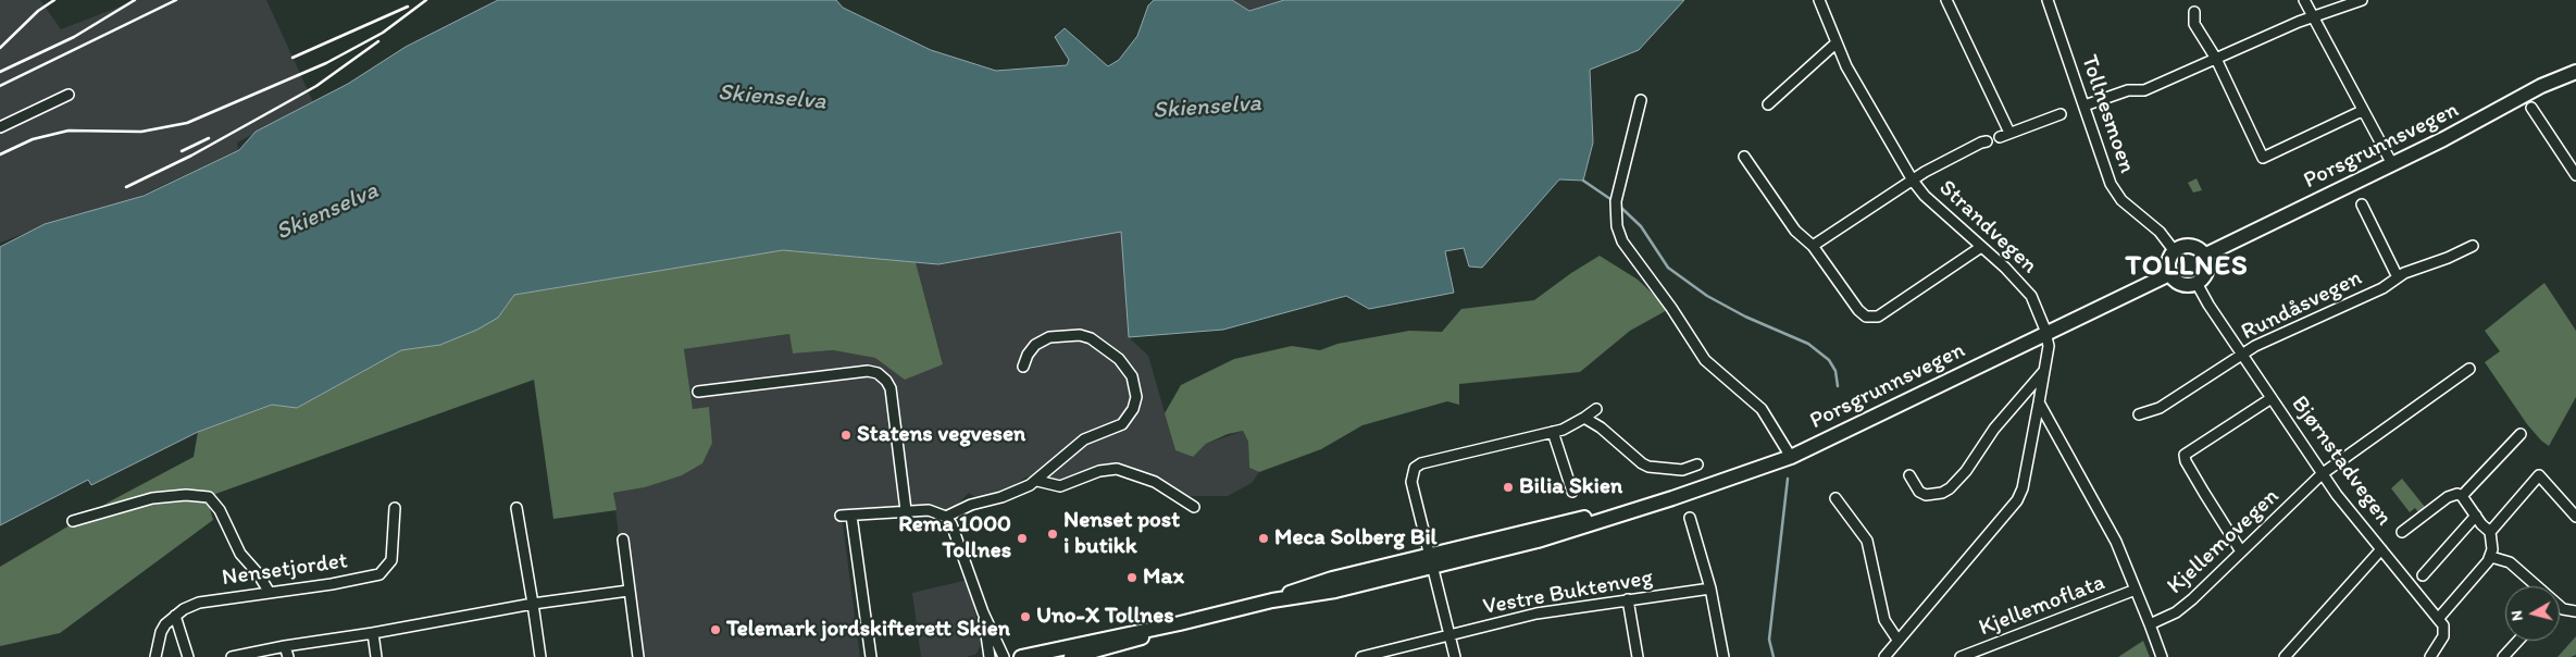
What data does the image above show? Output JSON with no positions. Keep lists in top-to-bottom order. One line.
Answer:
{"streets":{"highway":["Porsgrunnsvegen"],"street":["Tollnesmoen","Strandvegen","Rundåsvegen","Bjørnstadvegen","Kjellemovegen","Nensetjordet","Vestre Buktenveg","Kjellemoflata"]},"crossings":[["Tollnesmoen","Porsgrunnsvegen"],["Tollnesmoen","Bjørnstadvegen"],["Porsgrunnsvegen","Strandvegen"],["Porsgrunnsvegen","Bjørnstadvegen"],["Rundåsvegen","Bjørnstadvegen"],["Bjørnstadvegen","Kjellemovegen"],["Kjellemovegen","Kjellemoflata"]],"districts":["TOLLNES"],"water":["Skienselva"],"places":["Statens vegvesen","Bilia Skien","Nenset post i butikk","Rema 1000 Tollnes","Meca Solberg Bil","Max","Uno-X Tollnes","Telemark jordskifterett Skien"],"north":"left"}
